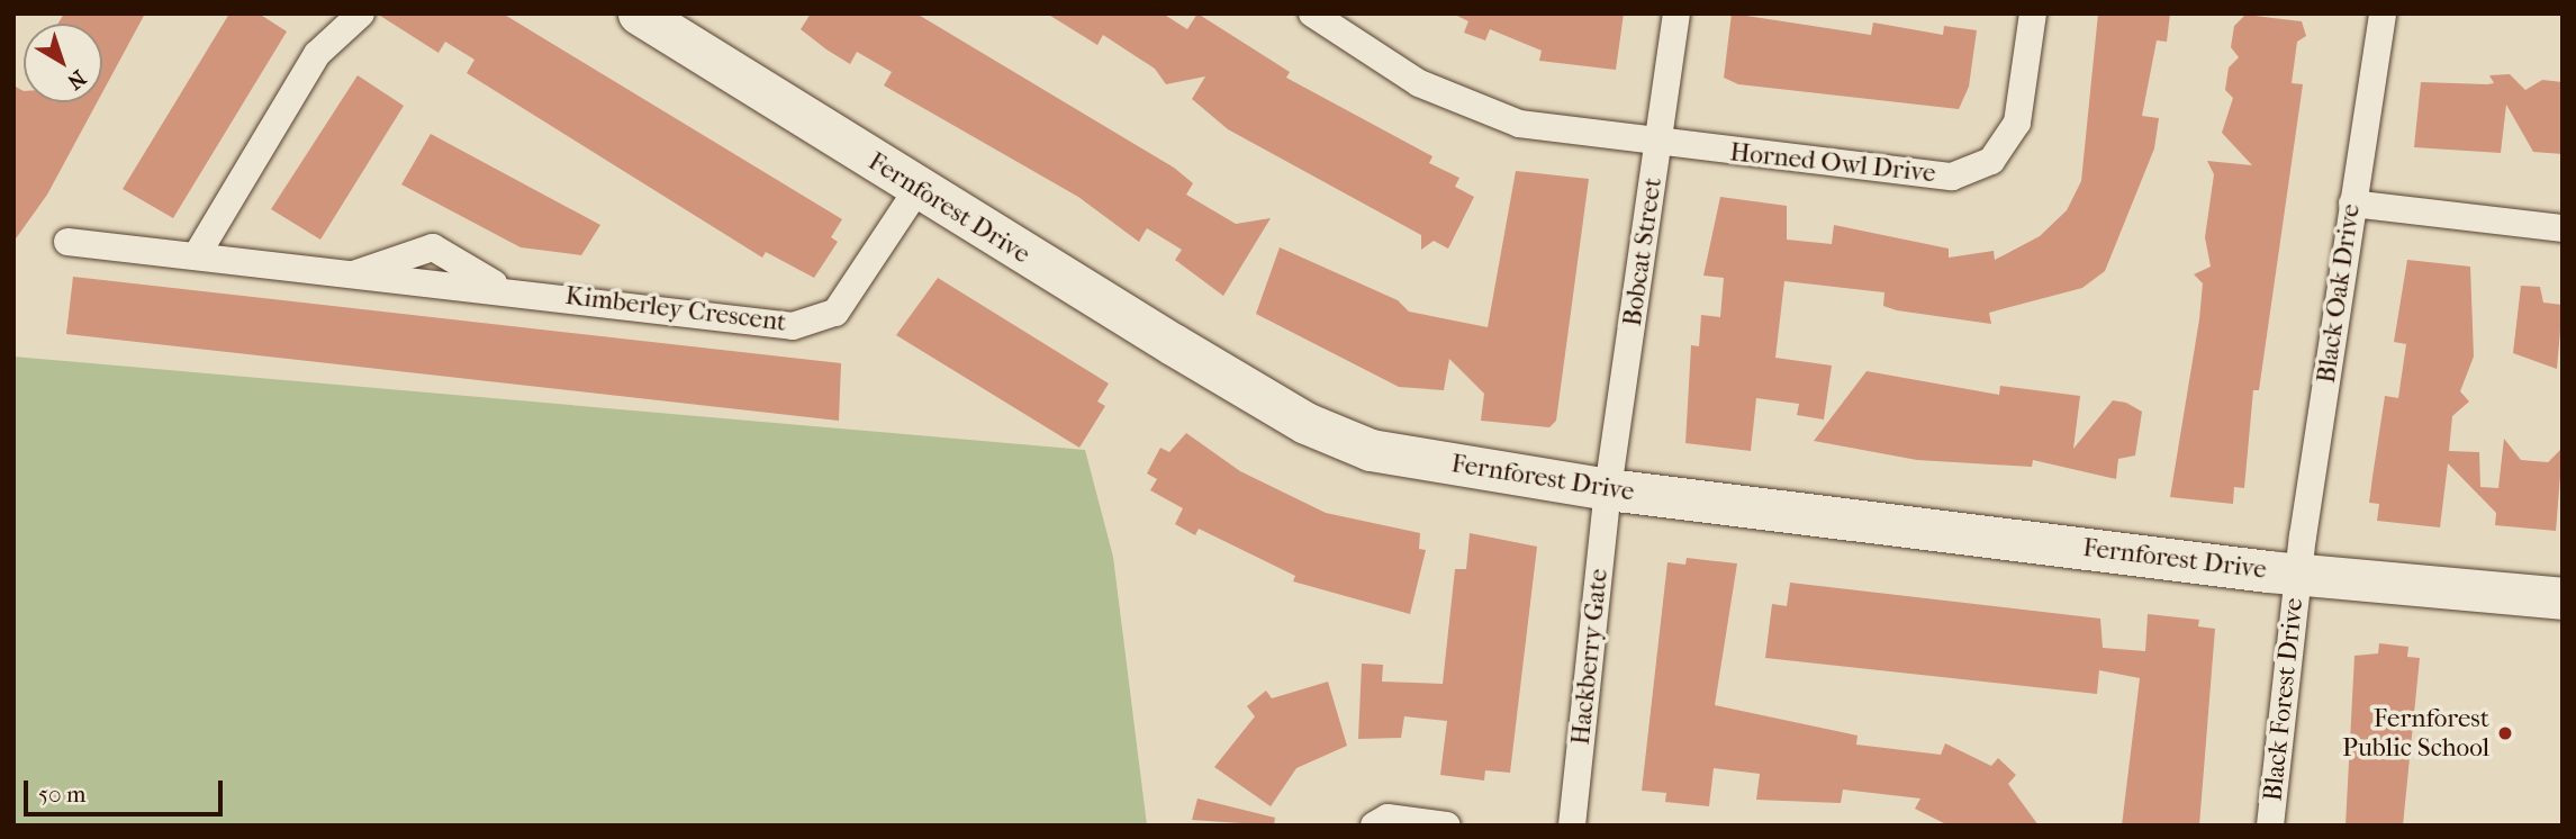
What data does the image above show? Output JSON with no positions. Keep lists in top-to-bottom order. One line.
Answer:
{"streets":{"street":["Horned Owl Drive","Fernforest Drive","Bobcat Street","Black Oak Drive","Kimberley Crescent","Hackberry Gate","Black Forest Drive"]},"crossings":[["Horned Owl Drive","Bobcat Street"],["Fernforest Drive","Bobcat Street"],["Fernforest Drive","Black Oak Drive"],["Fernforest Drive","Kimberley Crescent"],["Fernforest Drive","Hackberry Gate"],["Fernforest Drive","Black Forest Drive"],["Bobcat Street","Hackberry Gate"],["Black Oak Drive","Black Forest Drive"]],"places":["Fernforest Public School"],"scale_bar":"50 m","north":"bottom right"}
